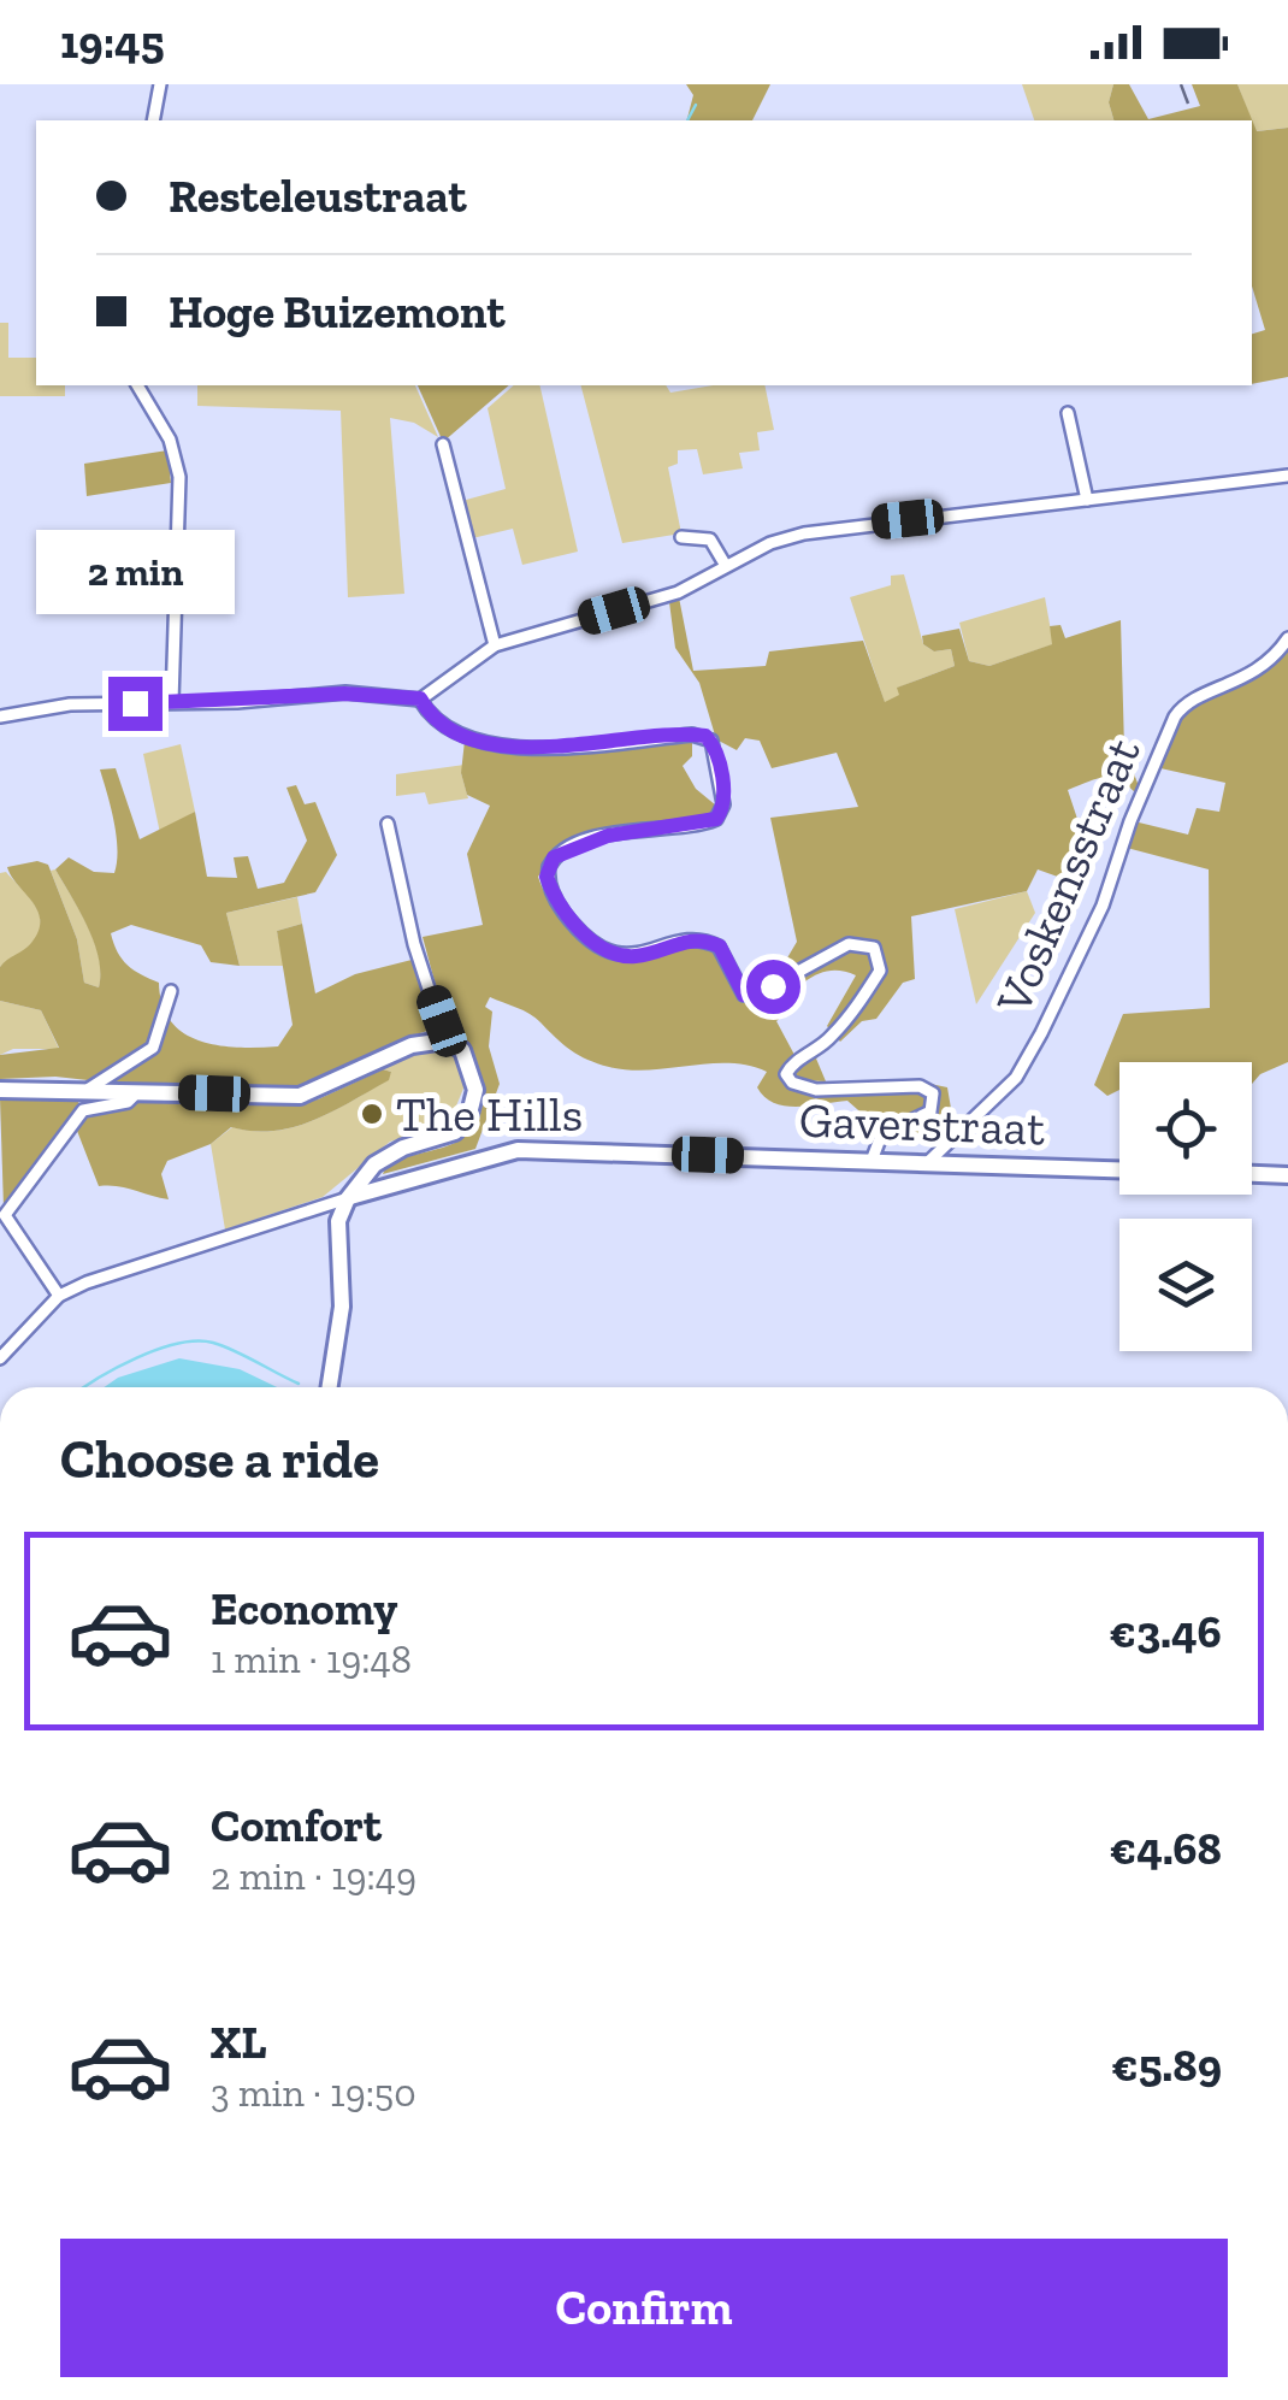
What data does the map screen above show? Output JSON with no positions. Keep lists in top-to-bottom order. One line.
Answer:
{"streets":{"main road":["Gaverstraat"],"street":["Voskensstraat"]},"crossings":[["Voskensstraat","Gaverstraat"]],"places":["The Hills"],"page":{"status":"19:45","banner":["Resteleustraat","Hoge Buizemont"],"bubble":"2 min","heading":"Choose a ride","list":[{"name":"Economy","note":"1 min · 19:48","value":"€3.46"},{"name":"Comfort","note":"2 min · 19:49","value":"€4.68"},{"name":"XL","note":"3 min · 19:50","value":"€5.89"}],"buttons":"Confirm"}}
